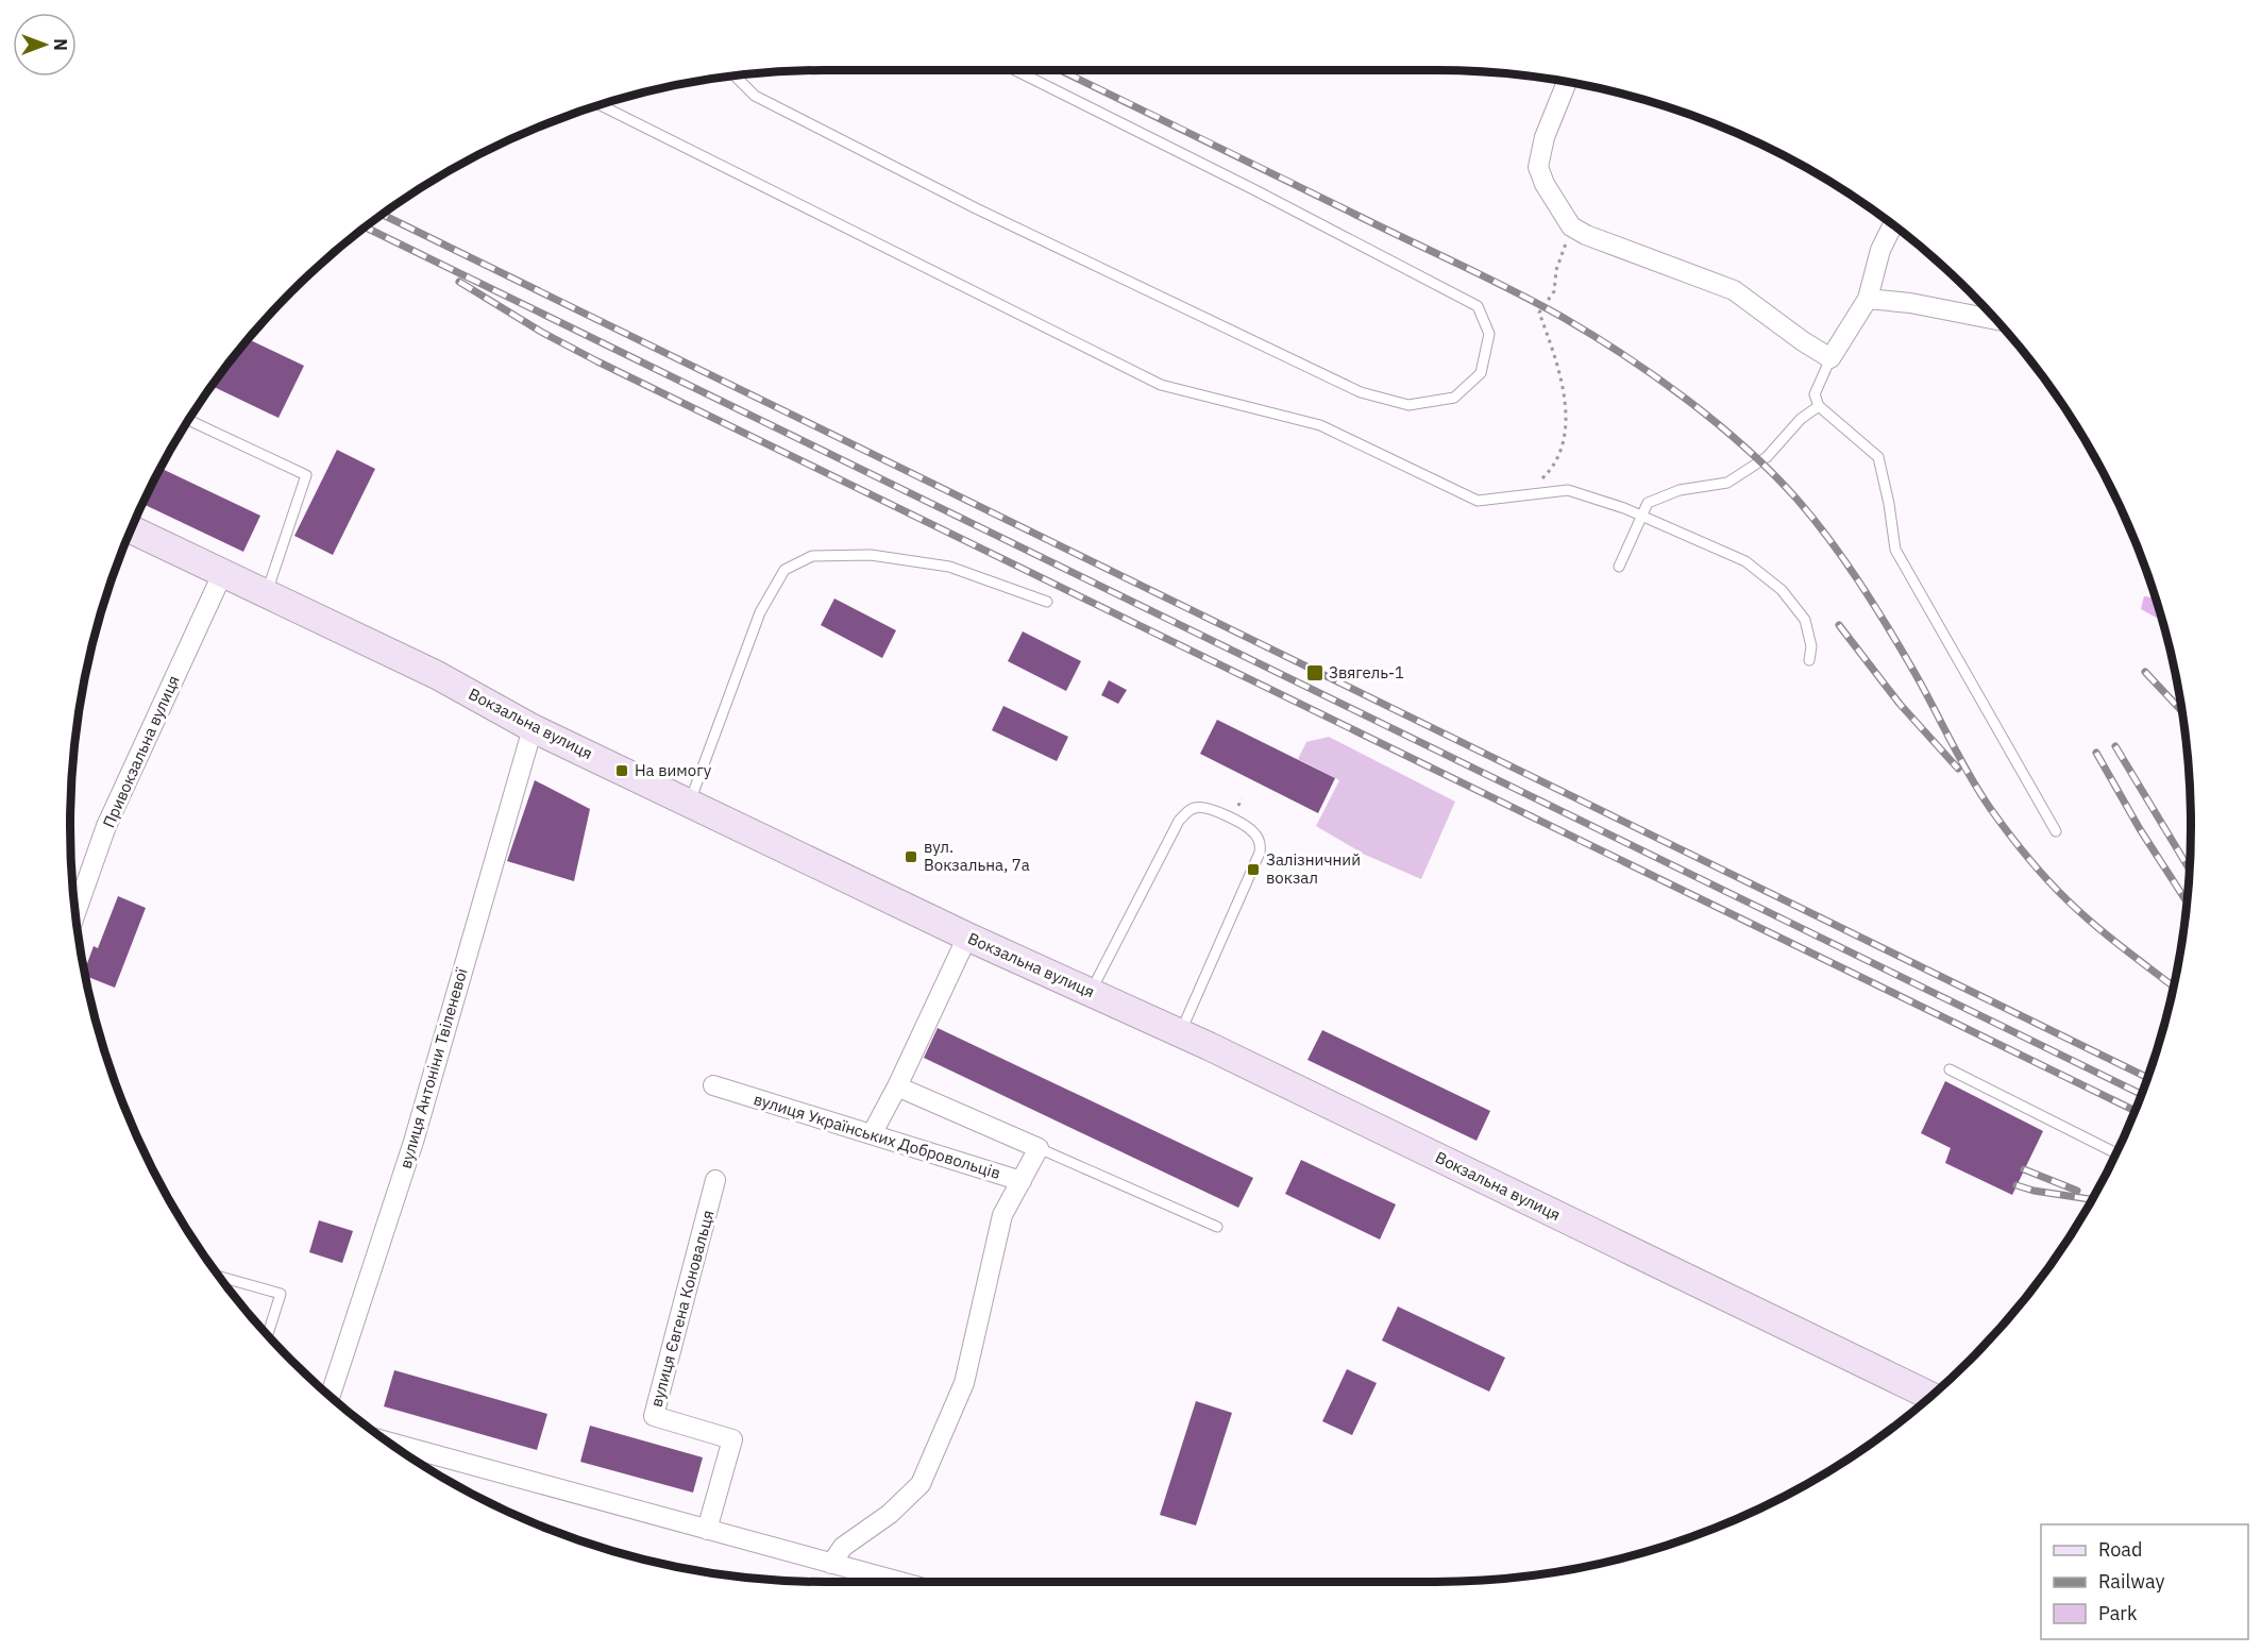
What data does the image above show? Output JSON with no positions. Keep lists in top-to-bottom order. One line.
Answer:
{"streets":{"street":["Вокзальна вулиця","Привокзальна вулиця","вулиця Антоніни Твіленевої","вулиця Українських Добровольців","вулиця Євгена Коновальця"]},"crossings":[["Вокзальна вулиця","Привокзальна вулиця"],["Вокзальна вулиця","вулиця Антоніни Твіленевої"]],"places":{"transit":["Звягель-1","На вимогу","вул. Вокзальна, 7а","Залізничний вокзал"]},"legend":["Road","Railway","Park"],"north":"right"}
